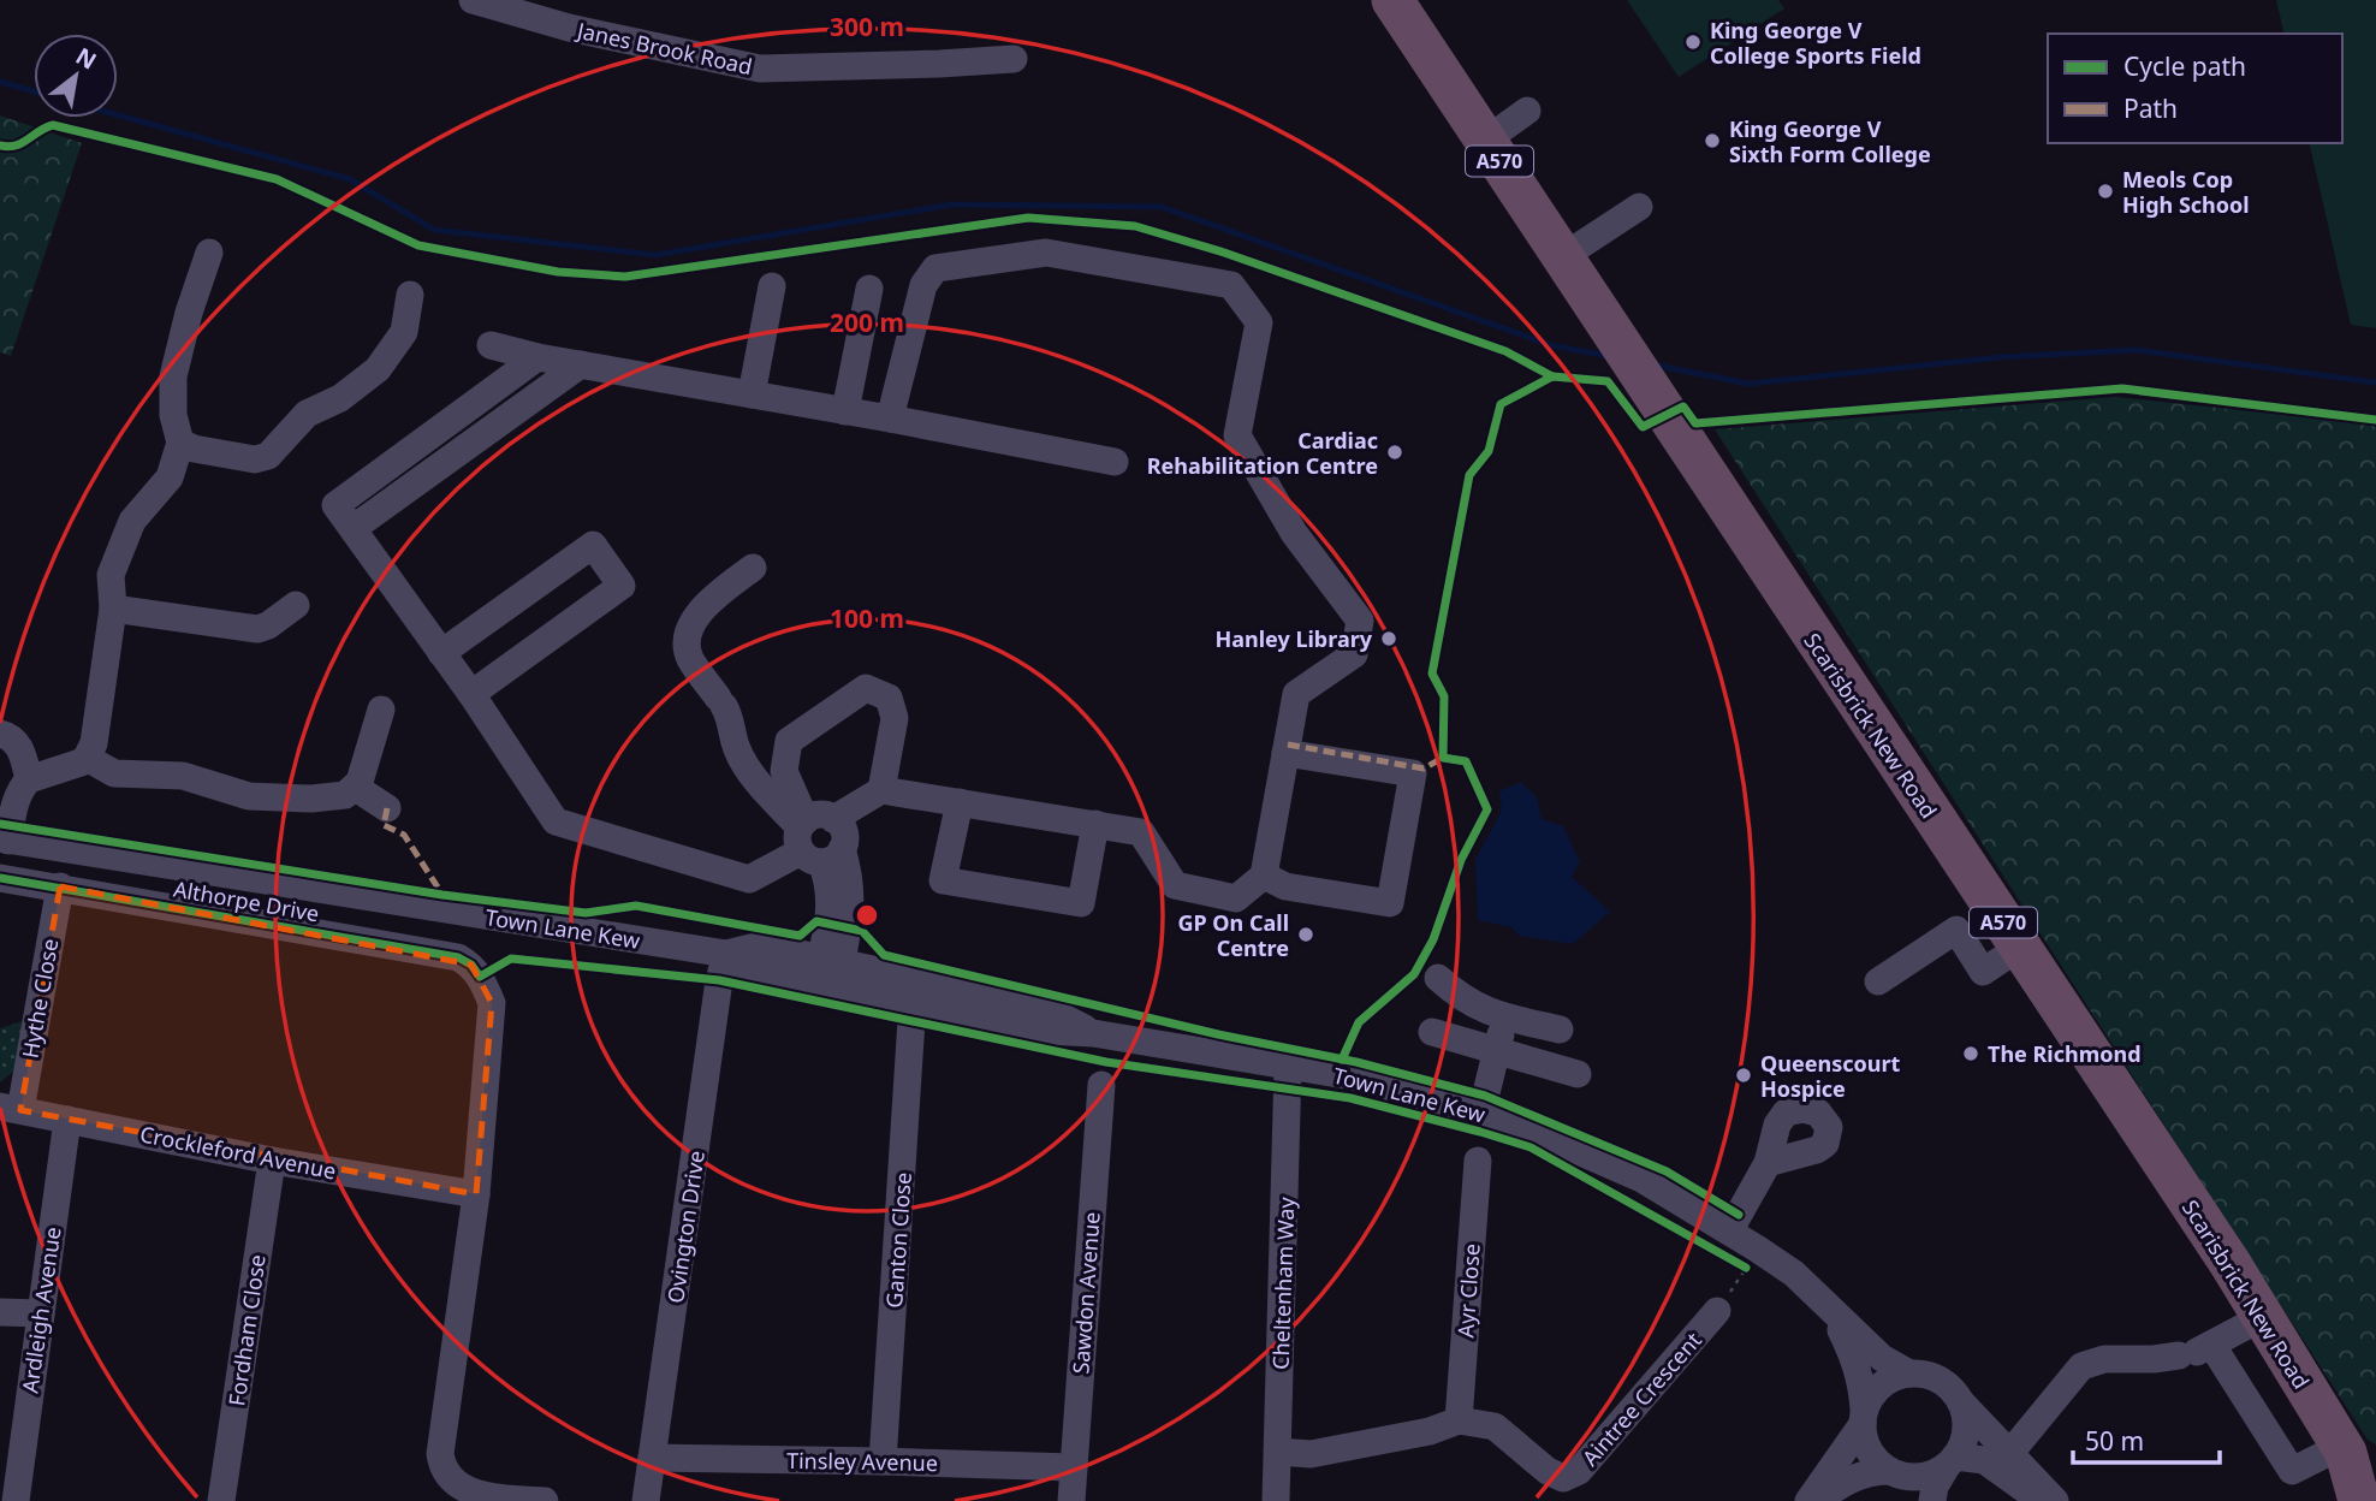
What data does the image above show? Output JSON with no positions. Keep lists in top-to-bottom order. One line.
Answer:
{"streets":{"highway":["A570","Scarisbrick New Road"],"street":["Janes Brook Road","Althorpe Drive","Town Lane Kew","Hythe Close","Crockleford Avenue","Ovington Drive","Ganton Close","Cheltenham Way","Ayr Close","Sawdon Avenue","Ardleigh Avenue","Fordham Close","Aintree Crescent","Tinsley Avenue"]},"crossings":[["Althorpe Drive","Hythe Close"],["Althorpe Drive","Crockleford Avenue"],["Town Lane Kew","Ovington Drive"],["Town Lane Kew","Cheltenham Way"],["Hythe Close","Crockleford Avenue"],["Crockleford Avenue","Ardleigh Avenue"],["Crockleford Avenue","Fordham Close"],["Ovington Drive","Tinsley Avenue"],["Ganton Close","Tinsley Avenue"],["Ayr Close","Aintree Crescent"],["Sawdon Avenue","Tinsley Avenue"]],"places":["King George V College Sports Field","King George V Sixth Form College","Meols Cop High School","Cardiac Rehabilitation Centre","Hanley Library","GP On Call Centre","The Richmond","Queenscourt Hospice"],"legend":["Cycle path","Path"],"scale_bar":"50 m","north":"top right","rings":["300 m","200 m","100 m"]}
